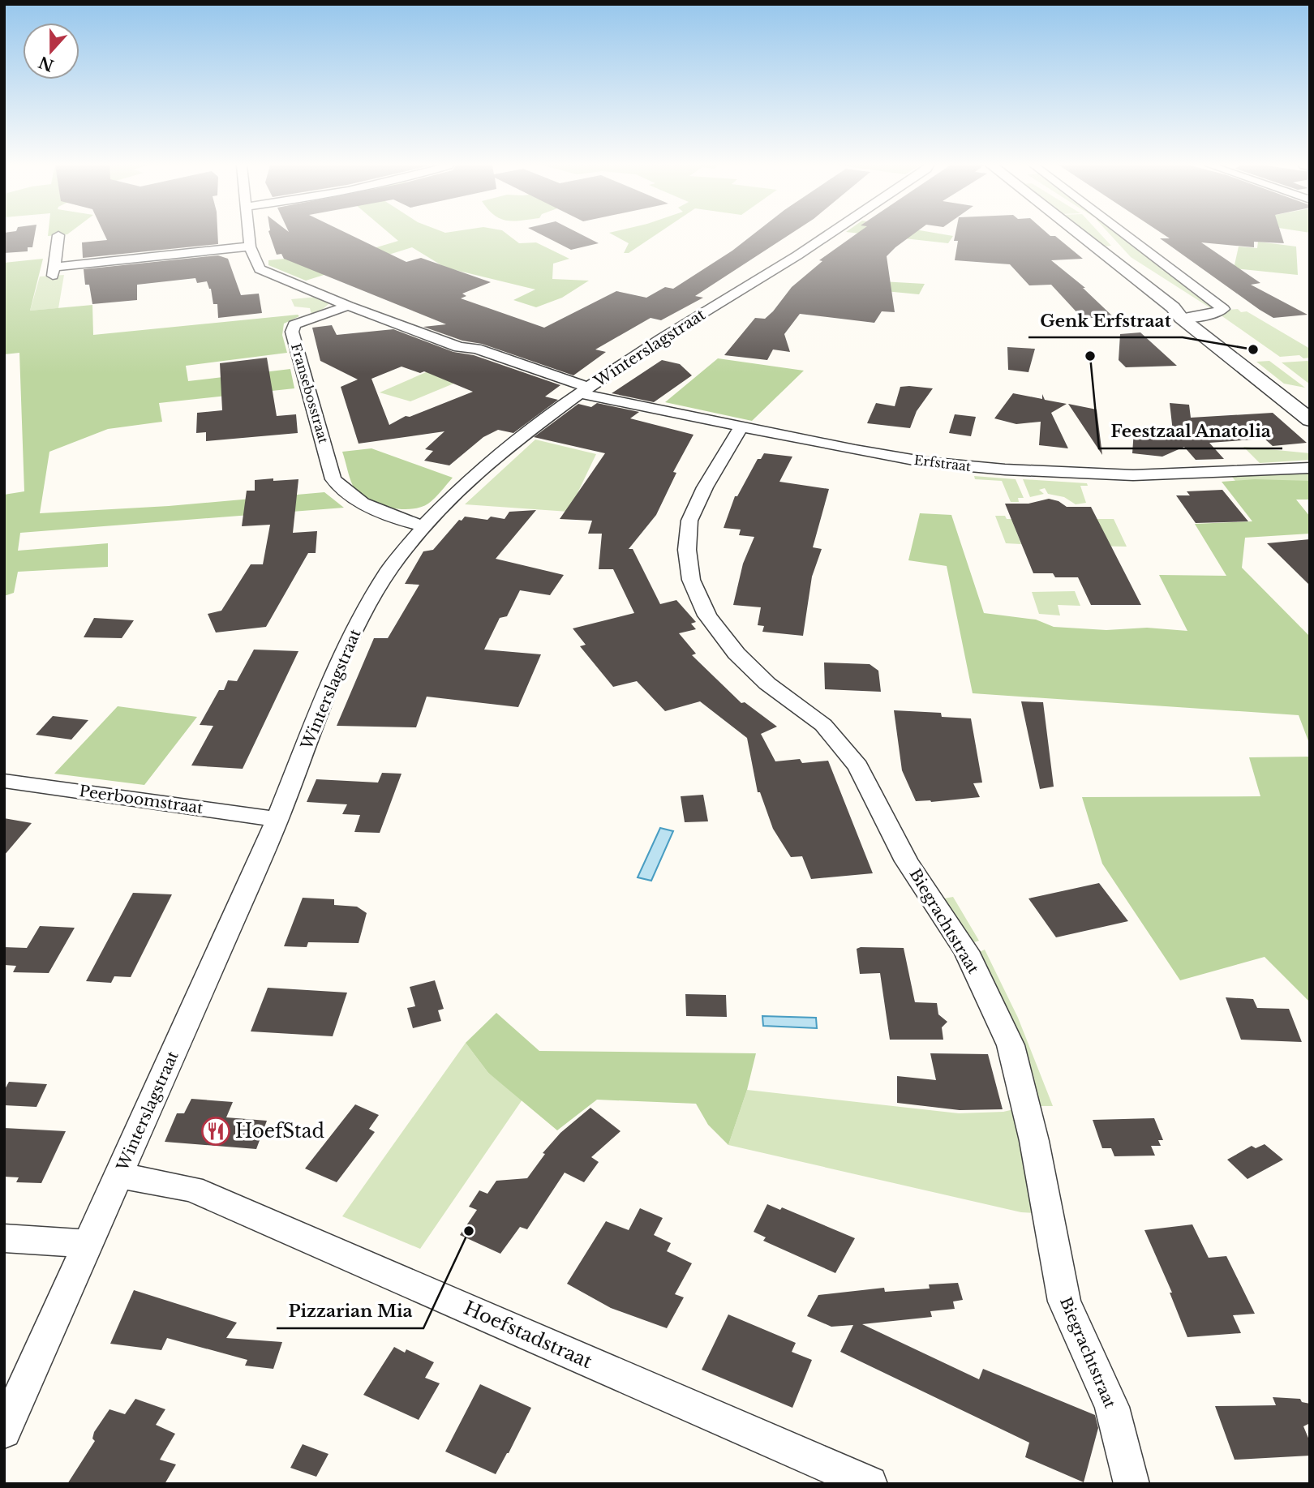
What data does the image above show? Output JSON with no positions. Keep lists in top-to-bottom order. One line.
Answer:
{"streets":{"street":["Winterslagstraat","Fransebosstraat","Erfstraat","Peerboomstraat","Biegrachtstraat","Hoefstadstraat"]},"crossings":[["Winterslagstraat","Fransebosstraat"],["Winterslagstraat","Erfstraat"],["Winterslagstraat","Peerboomstraat"],["Winterslagstraat","Hoefstadstraat"],["Erfstraat","Biegrachtstraat"]],"places":{"other":["Genk Erfstraat","Feestzaal Anatolia","Pizzarian Mia"],"restaurant":["HoefStad"]},"north":"bottom"}
